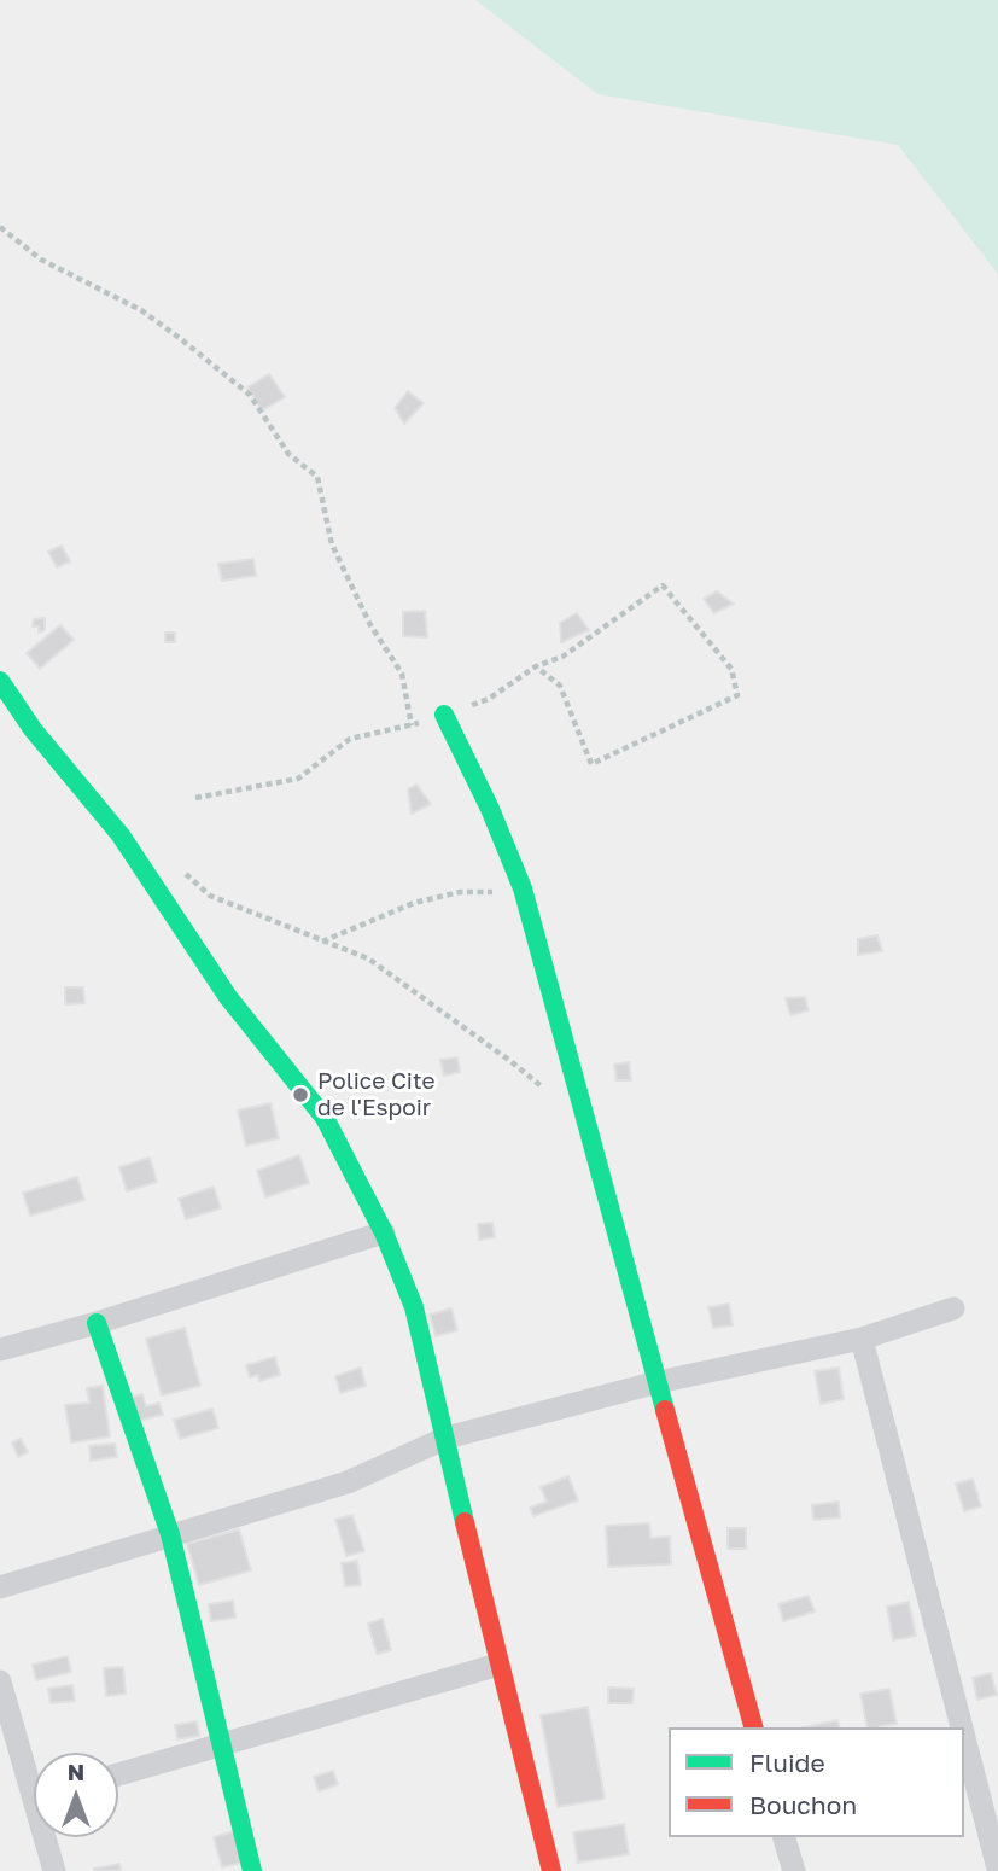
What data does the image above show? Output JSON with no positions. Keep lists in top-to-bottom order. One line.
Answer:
{"places":["Police Cite de l'Espoir"],"legend":["Fluide","Bouchon"],"north":"top"}
